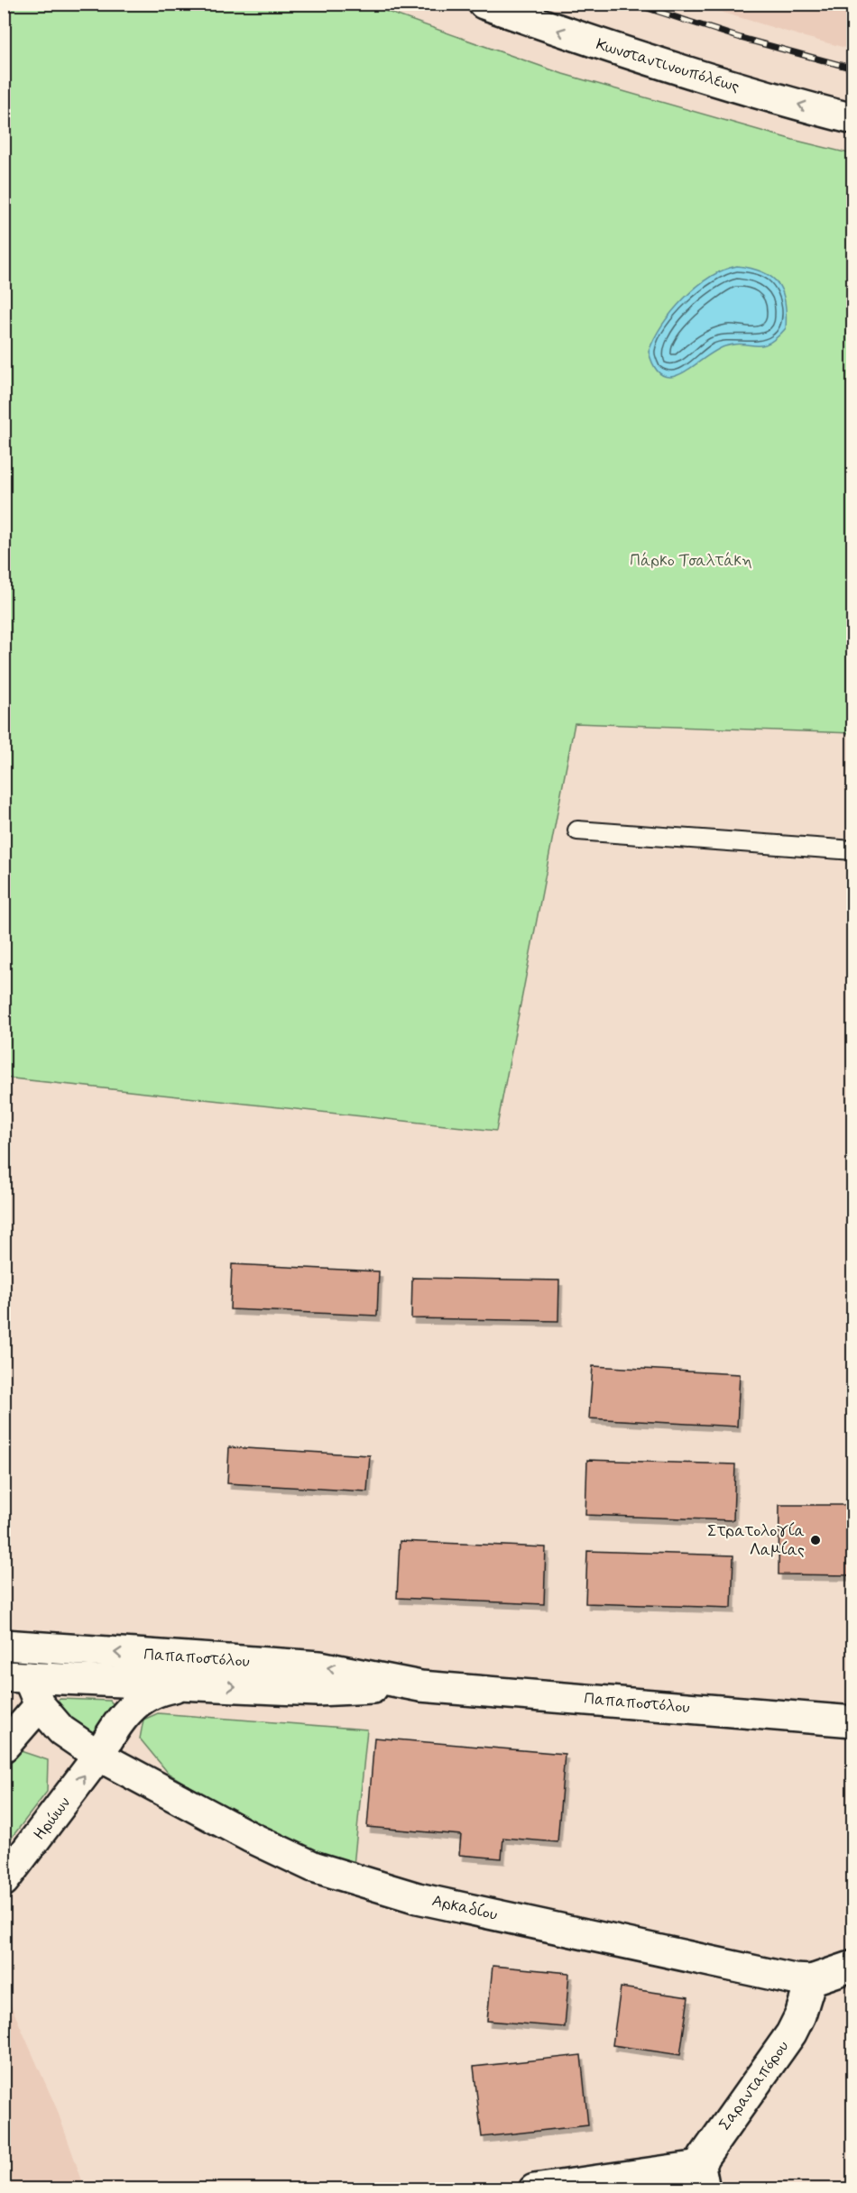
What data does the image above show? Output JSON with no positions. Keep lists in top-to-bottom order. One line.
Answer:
{"streets":{"street":["Κωνσταντινουπόλεως","Παπαποστόλου","Ηρώων","Αρκαδίου","Σαρανταπόρου"]},"crossings":[["Παπαποστόλου","Ηρώων"],["Παπαποστόλου","Αρκαδίου"],["Ηρώων","Αρκαδίου"],["Αρκαδίου","Σαρανταπόρου"]],"one_way":["Κωνσταντινουπόλεως"],"parks":["Πάρκο Τσαλτάκη"],"places":["Στρατολογία Λαμίας"]}
